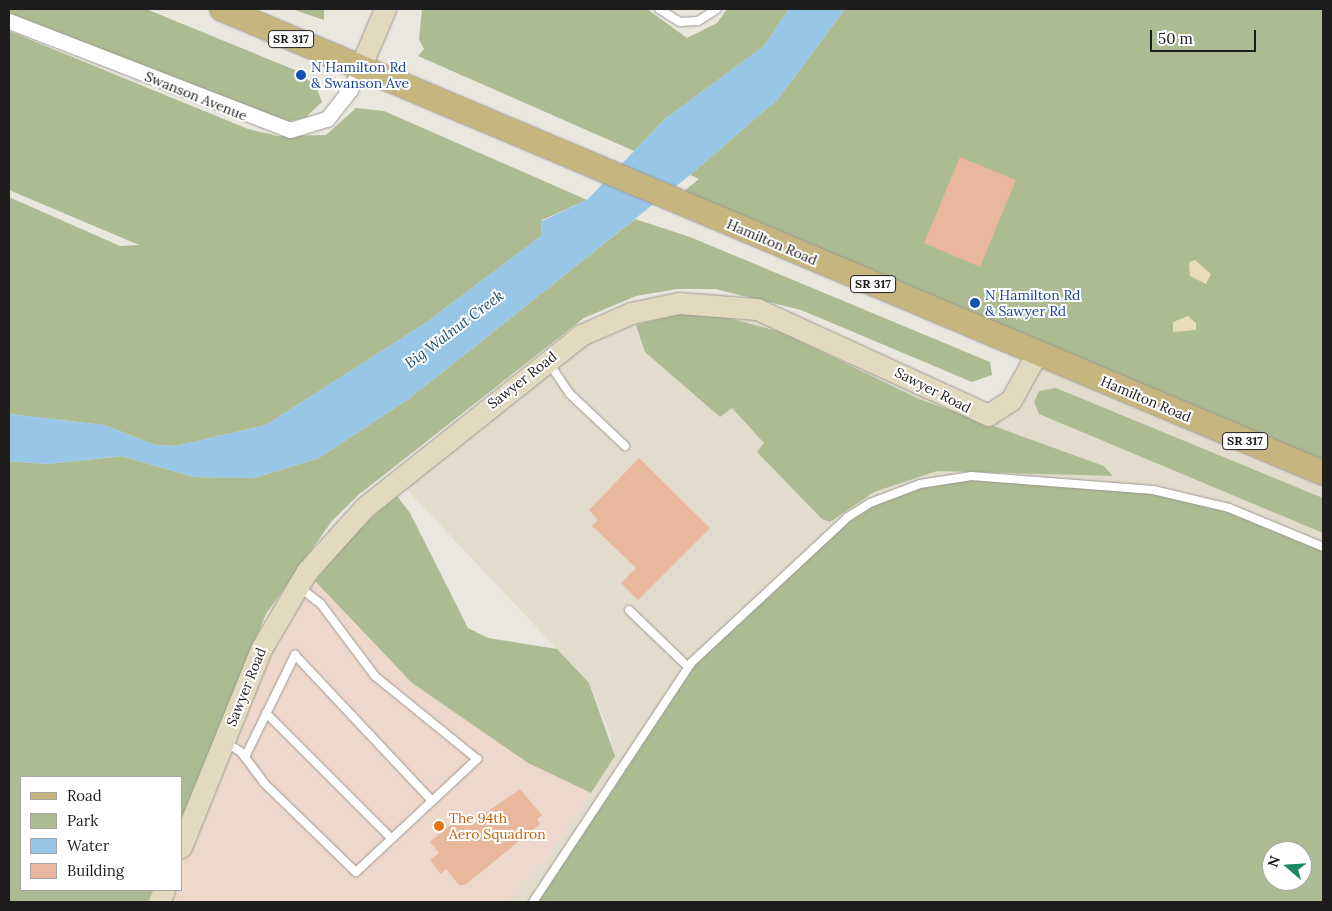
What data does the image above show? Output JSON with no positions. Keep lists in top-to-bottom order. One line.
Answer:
{"streets":{"main road":["SR 317","Hamilton Road"],"street":["Swanson Avenue","Sawyer Road"]},"crossings":[["Swanson Avenue","Hamilton Road"],["Hamilton Road","Sawyer Road"]],"water":["Big Walnut Creek"],"places":["N Hamilton Rd & Swanson Ave","N Hamilton Rd & Sawyer Rd","The 94th Aero Squadron"],"legend":["Road","Park","Water","Building"],"scale_bar":"50 m","north":"left"}
